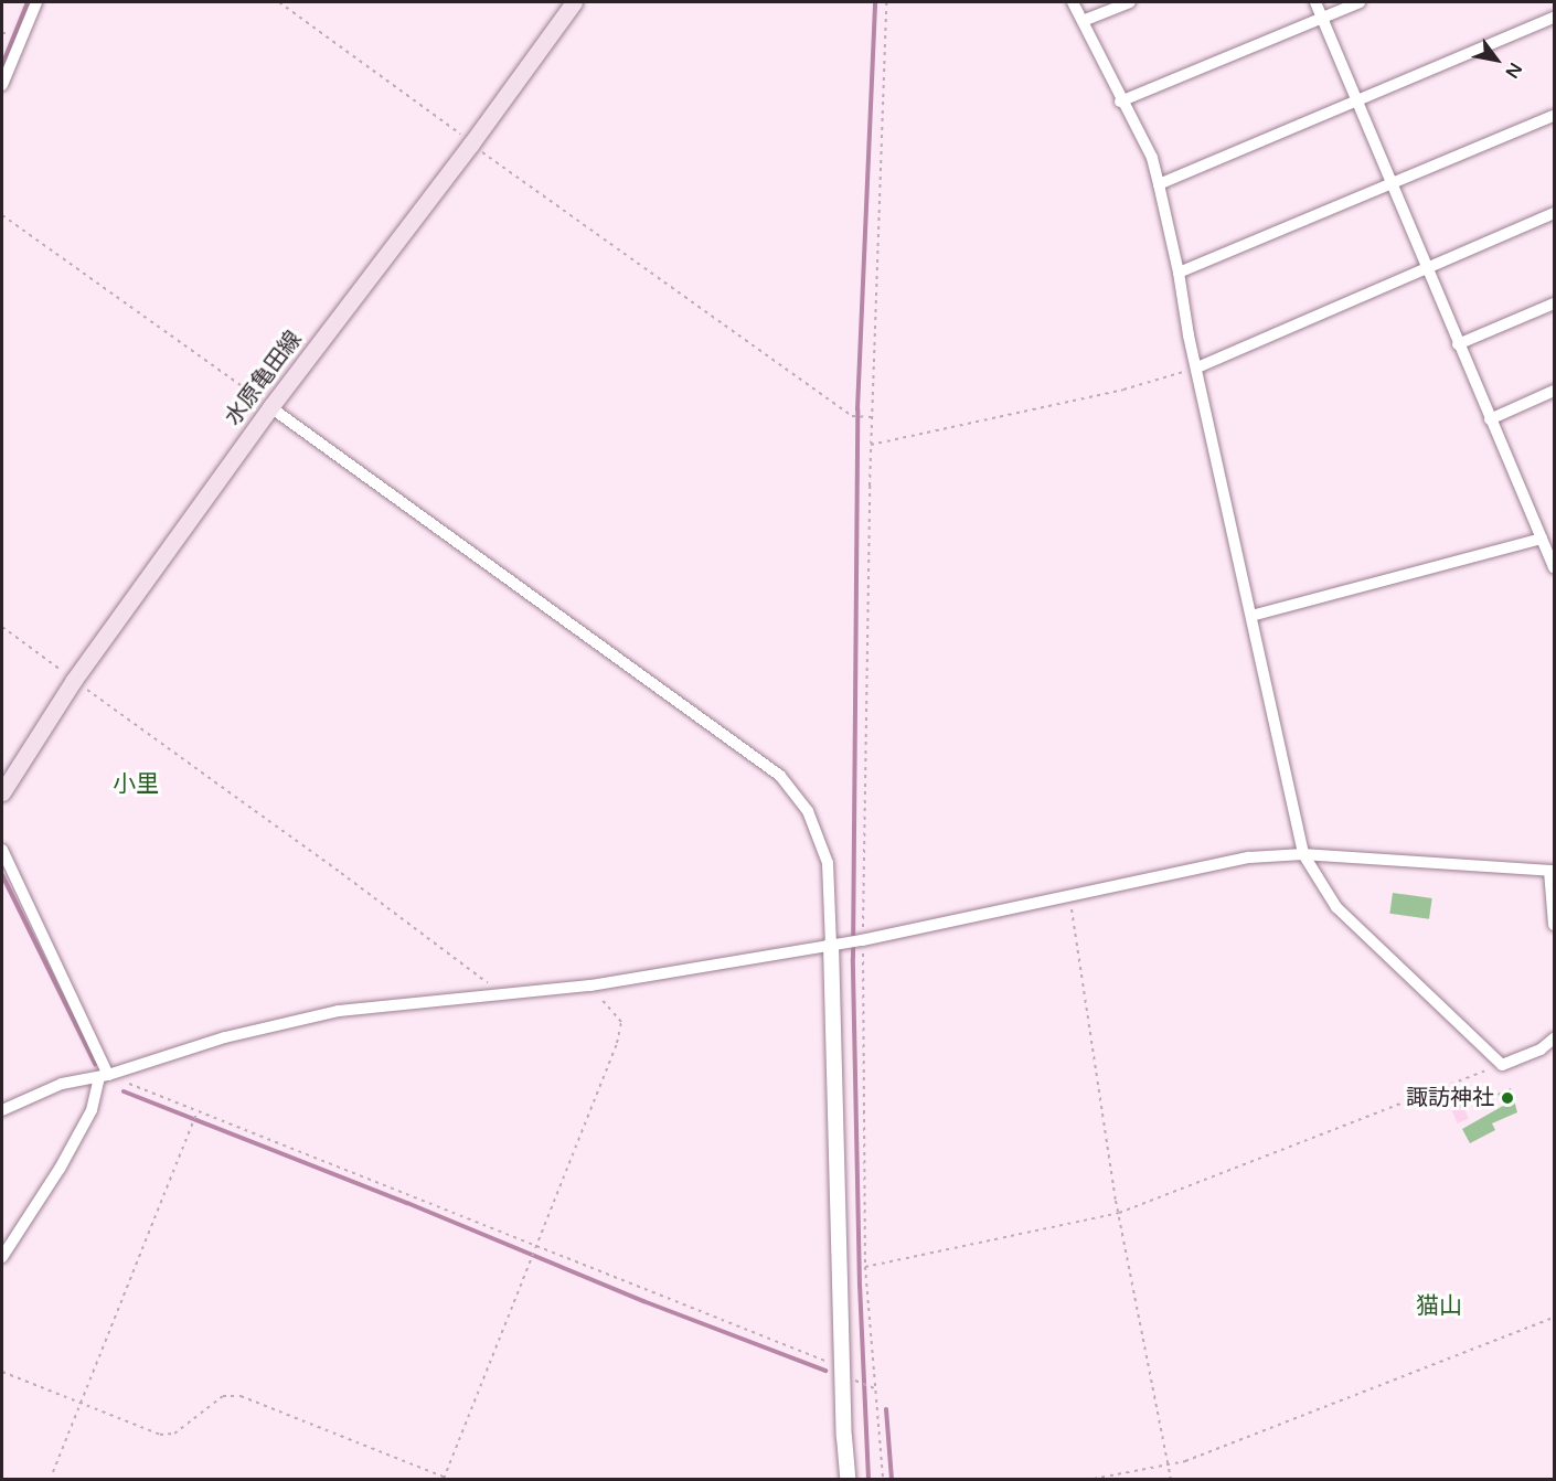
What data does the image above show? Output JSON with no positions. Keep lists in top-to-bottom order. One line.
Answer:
{"streets":{"main road":["水原亀田線"]},"districts":["小里","猫山"],"places":["諏訪神社"],"north":"bottom right"}
